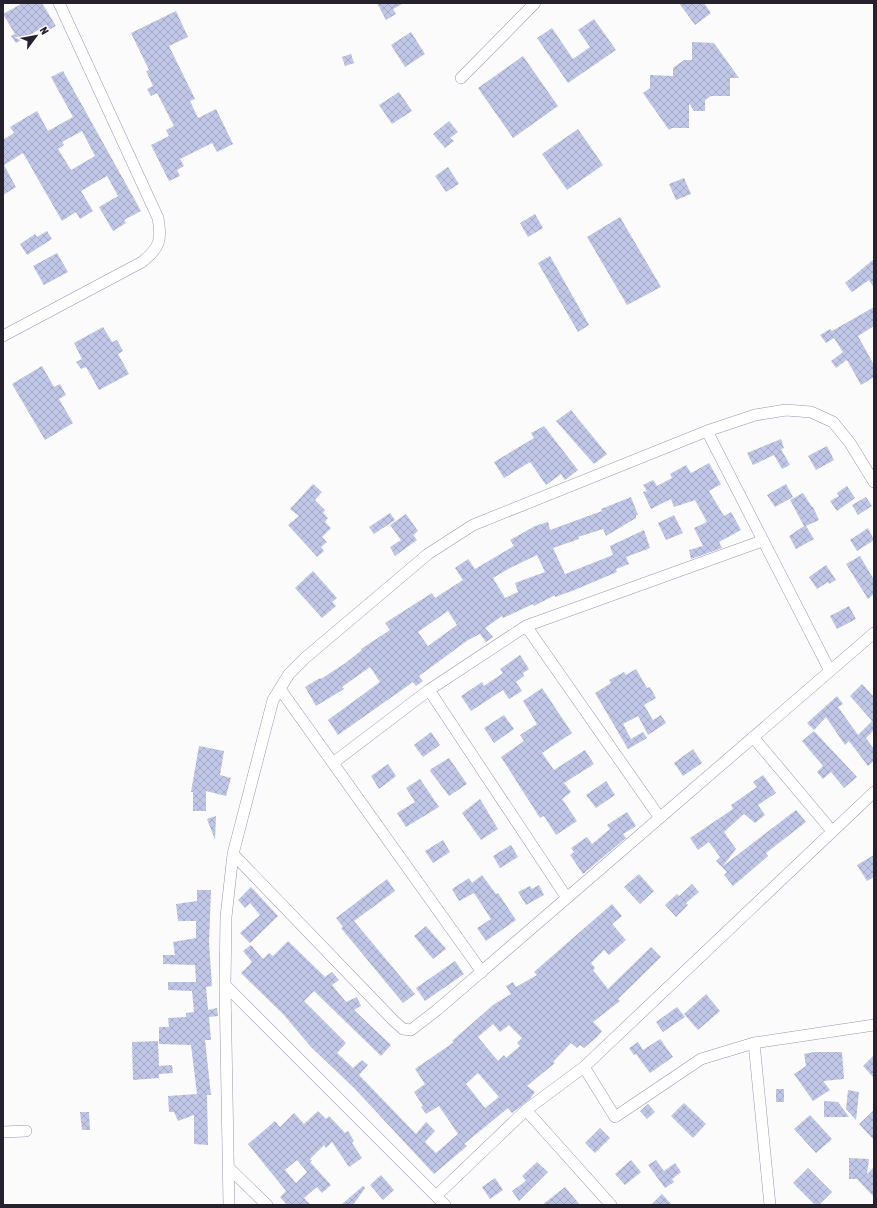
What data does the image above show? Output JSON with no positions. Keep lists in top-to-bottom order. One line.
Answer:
{"north":"top right"}
